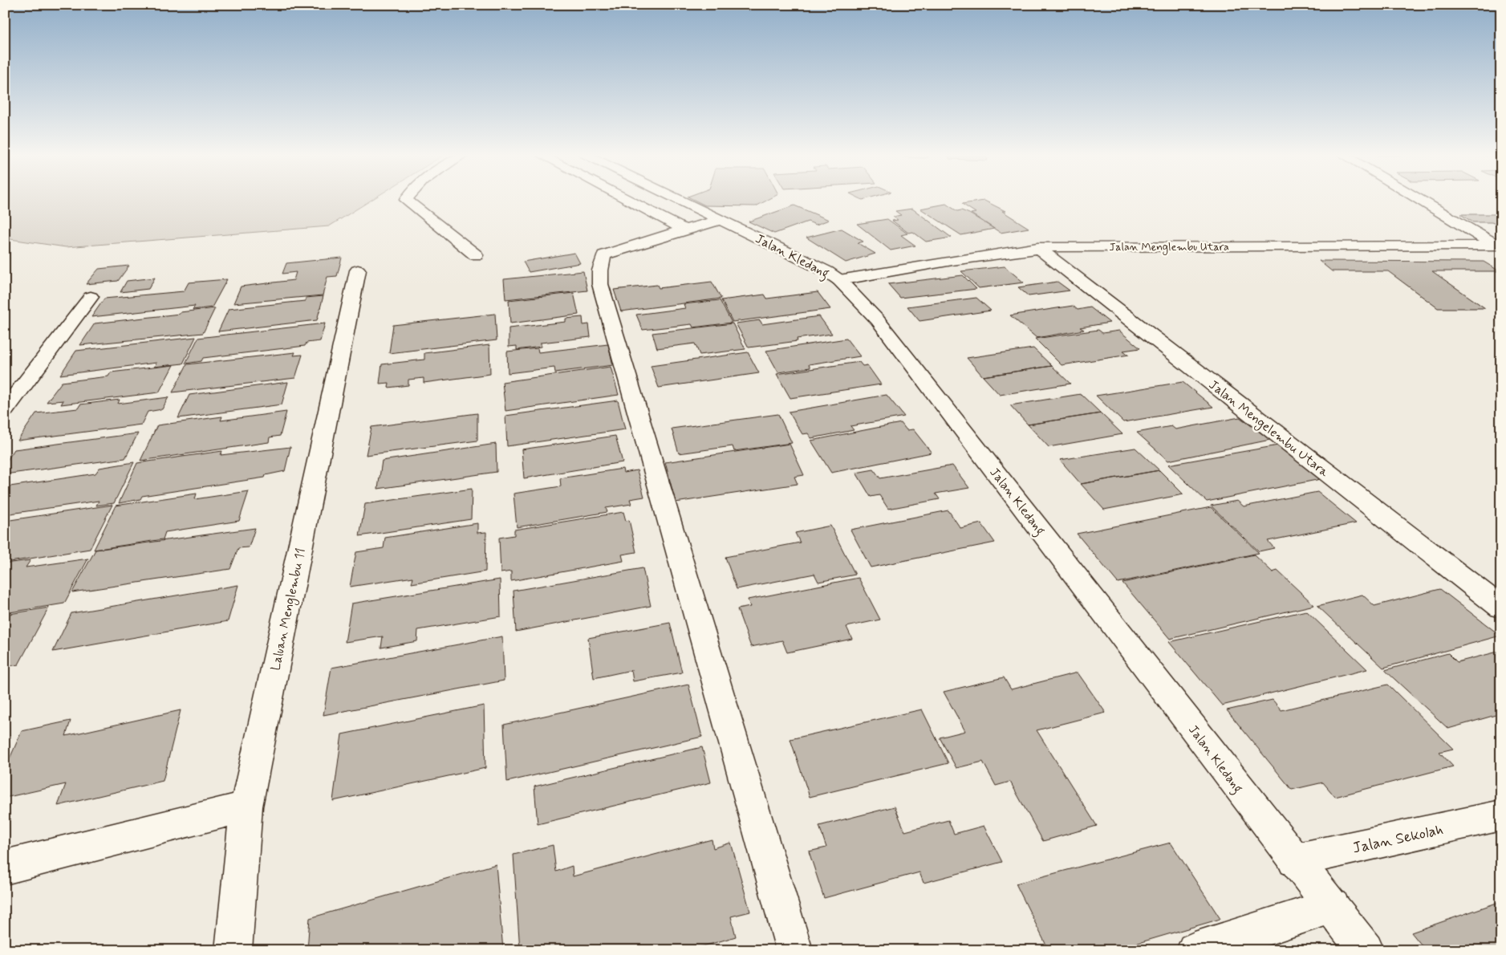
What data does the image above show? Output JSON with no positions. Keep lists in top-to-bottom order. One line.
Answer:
{"streets":{"street":["Jalan Menglembu Utara","Jalan Kledang","Jalan Mengelembu Utara","Laluan Menglembu 11","Jalan Sekolah"]},"crossings":[["Jalan Menglembu Utara","Jalan Kledang"],["Jalan Menglembu Utara","Jalan Mengelembu Utara"],["Jalan Kledang","Jalan Sekolah"]]}
